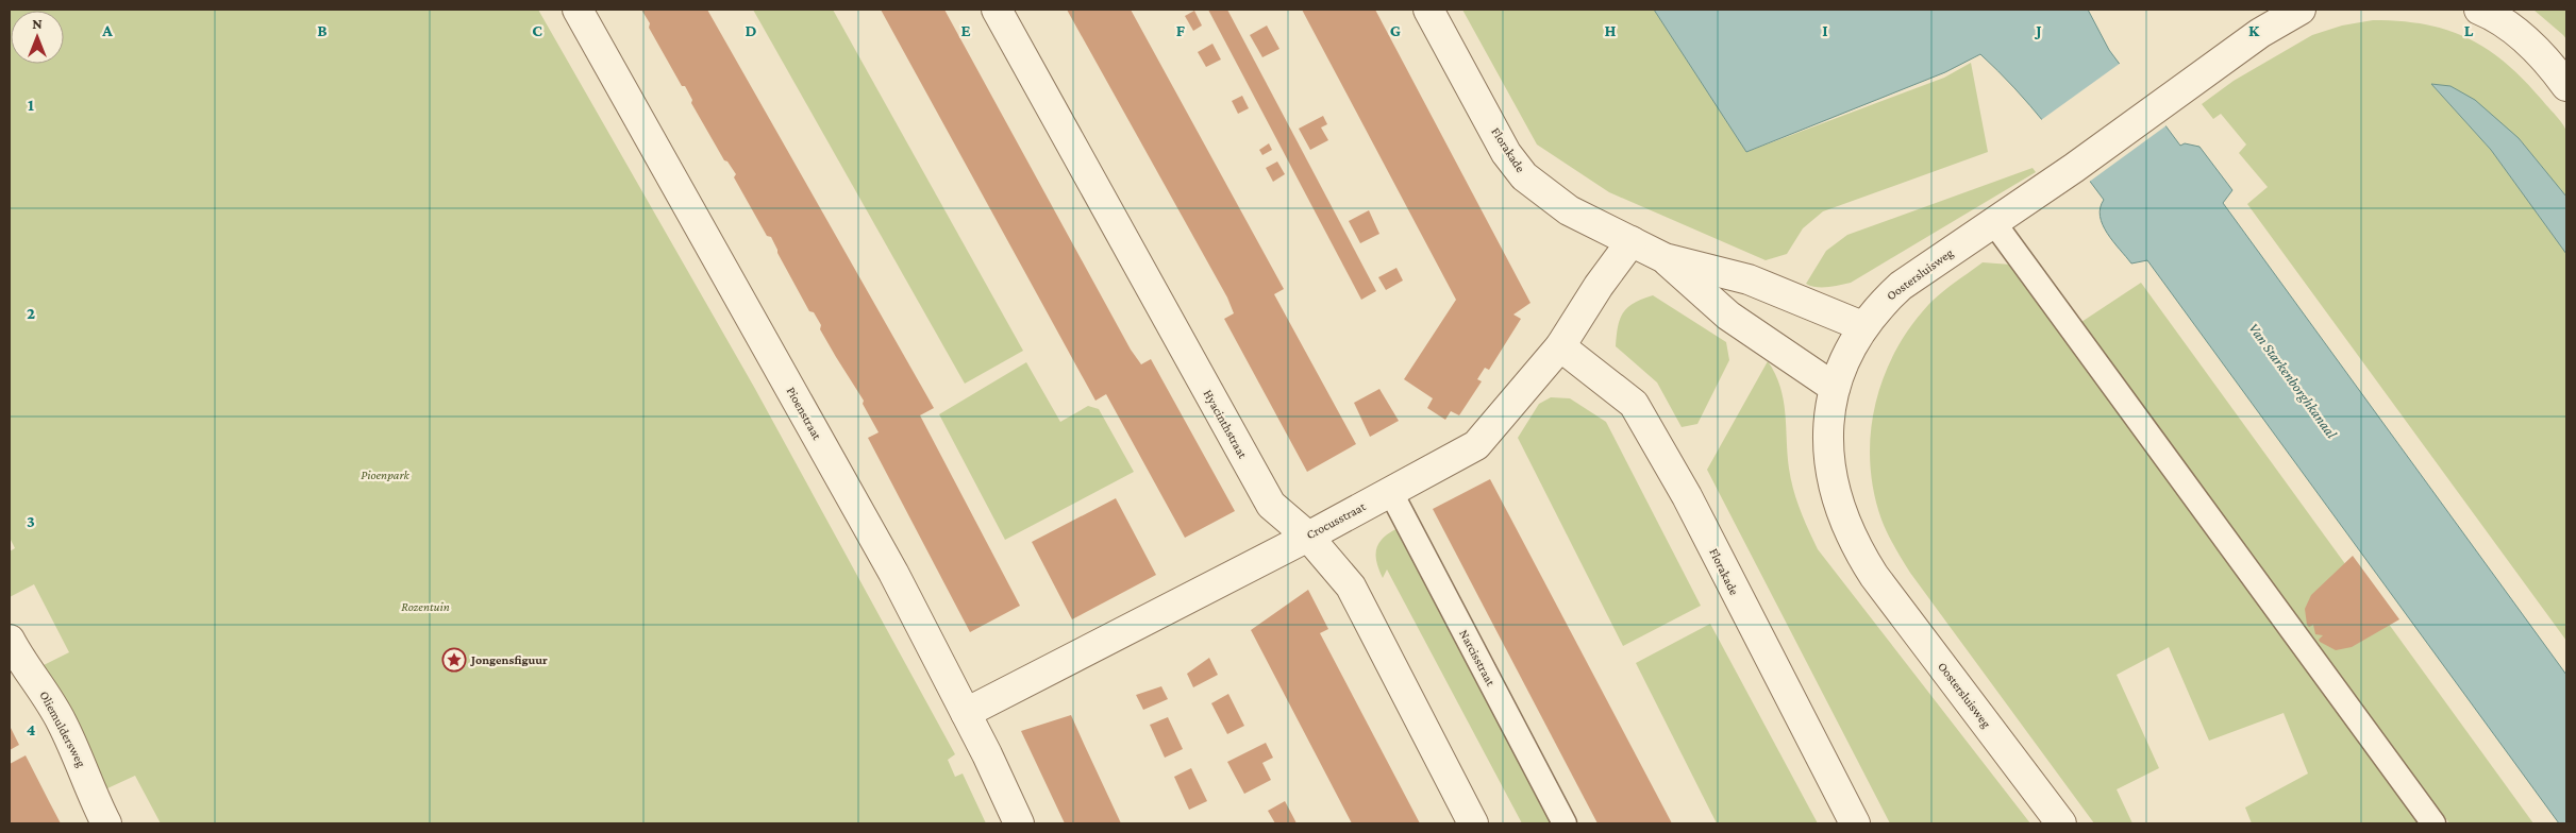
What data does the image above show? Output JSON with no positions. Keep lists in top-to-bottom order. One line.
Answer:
{"streets":{"street":["Florakade","Oostersluisweg","Pioenstraat","Hyacinthstraat","Crocusstraat","Oliemuldersweg"],"lane":["Narcisstraat"]},"crossings":[["Florakade","Oostersluisweg"],["Florakade","Crocusstraat"],["Pioenstraat","Crocusstraat"],["Hyacinthstraat","Crocusstraat"],["Crocusstraat","Narcisstraat"]],"water":["Van Starkenborghkanaal"],"parks":["Pioenpark","Rozentuin"],"places":{"place":["Jongensfiguur"]},"north":"top","grid":{"columns":["A","B","C","D","E","F","G","H","I","J","K","L"],"rows":["1","2","3","4"]}}
